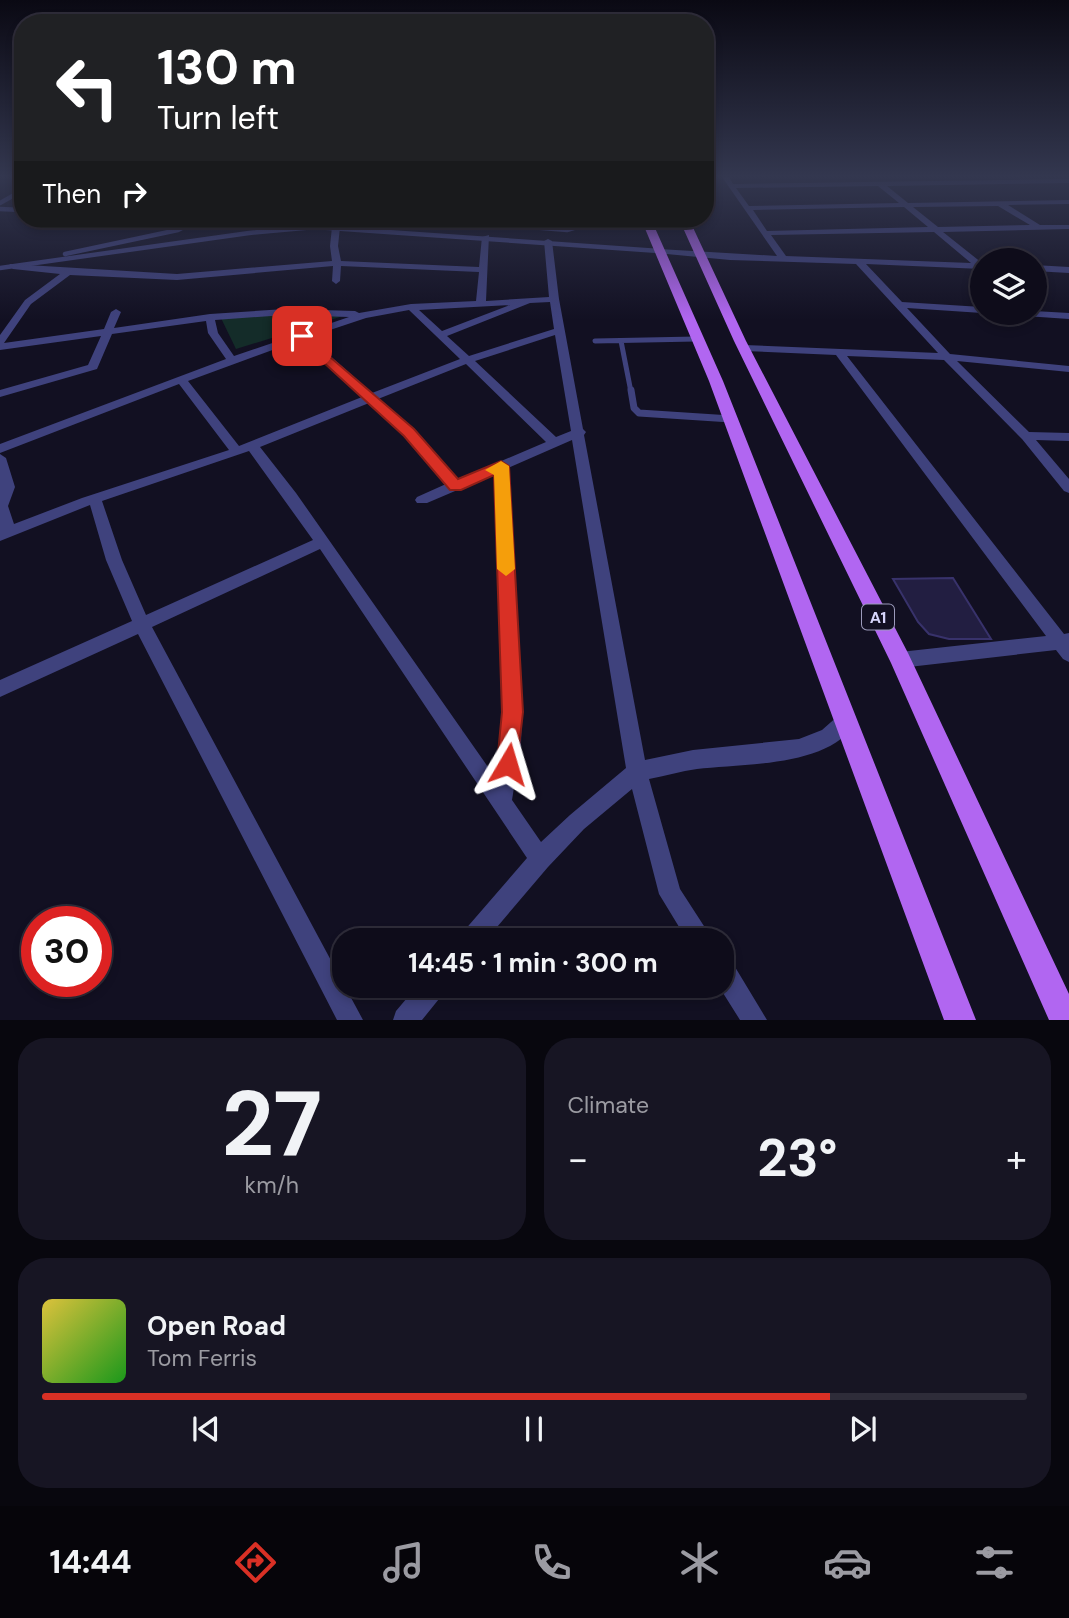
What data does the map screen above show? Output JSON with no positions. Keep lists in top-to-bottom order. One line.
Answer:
{"streets":{"main road":["A1"]},"page":{"turn":["130 m","Turn left"],"then":"Then","limit":"30","trip":"14:45 · 1 min · 300 m","tile":[["27","km/h"],"Climate"],"heat":["−","23°","+"],"song":["Open Road","Tom Ferris"],"tabs":"14:44"}}
